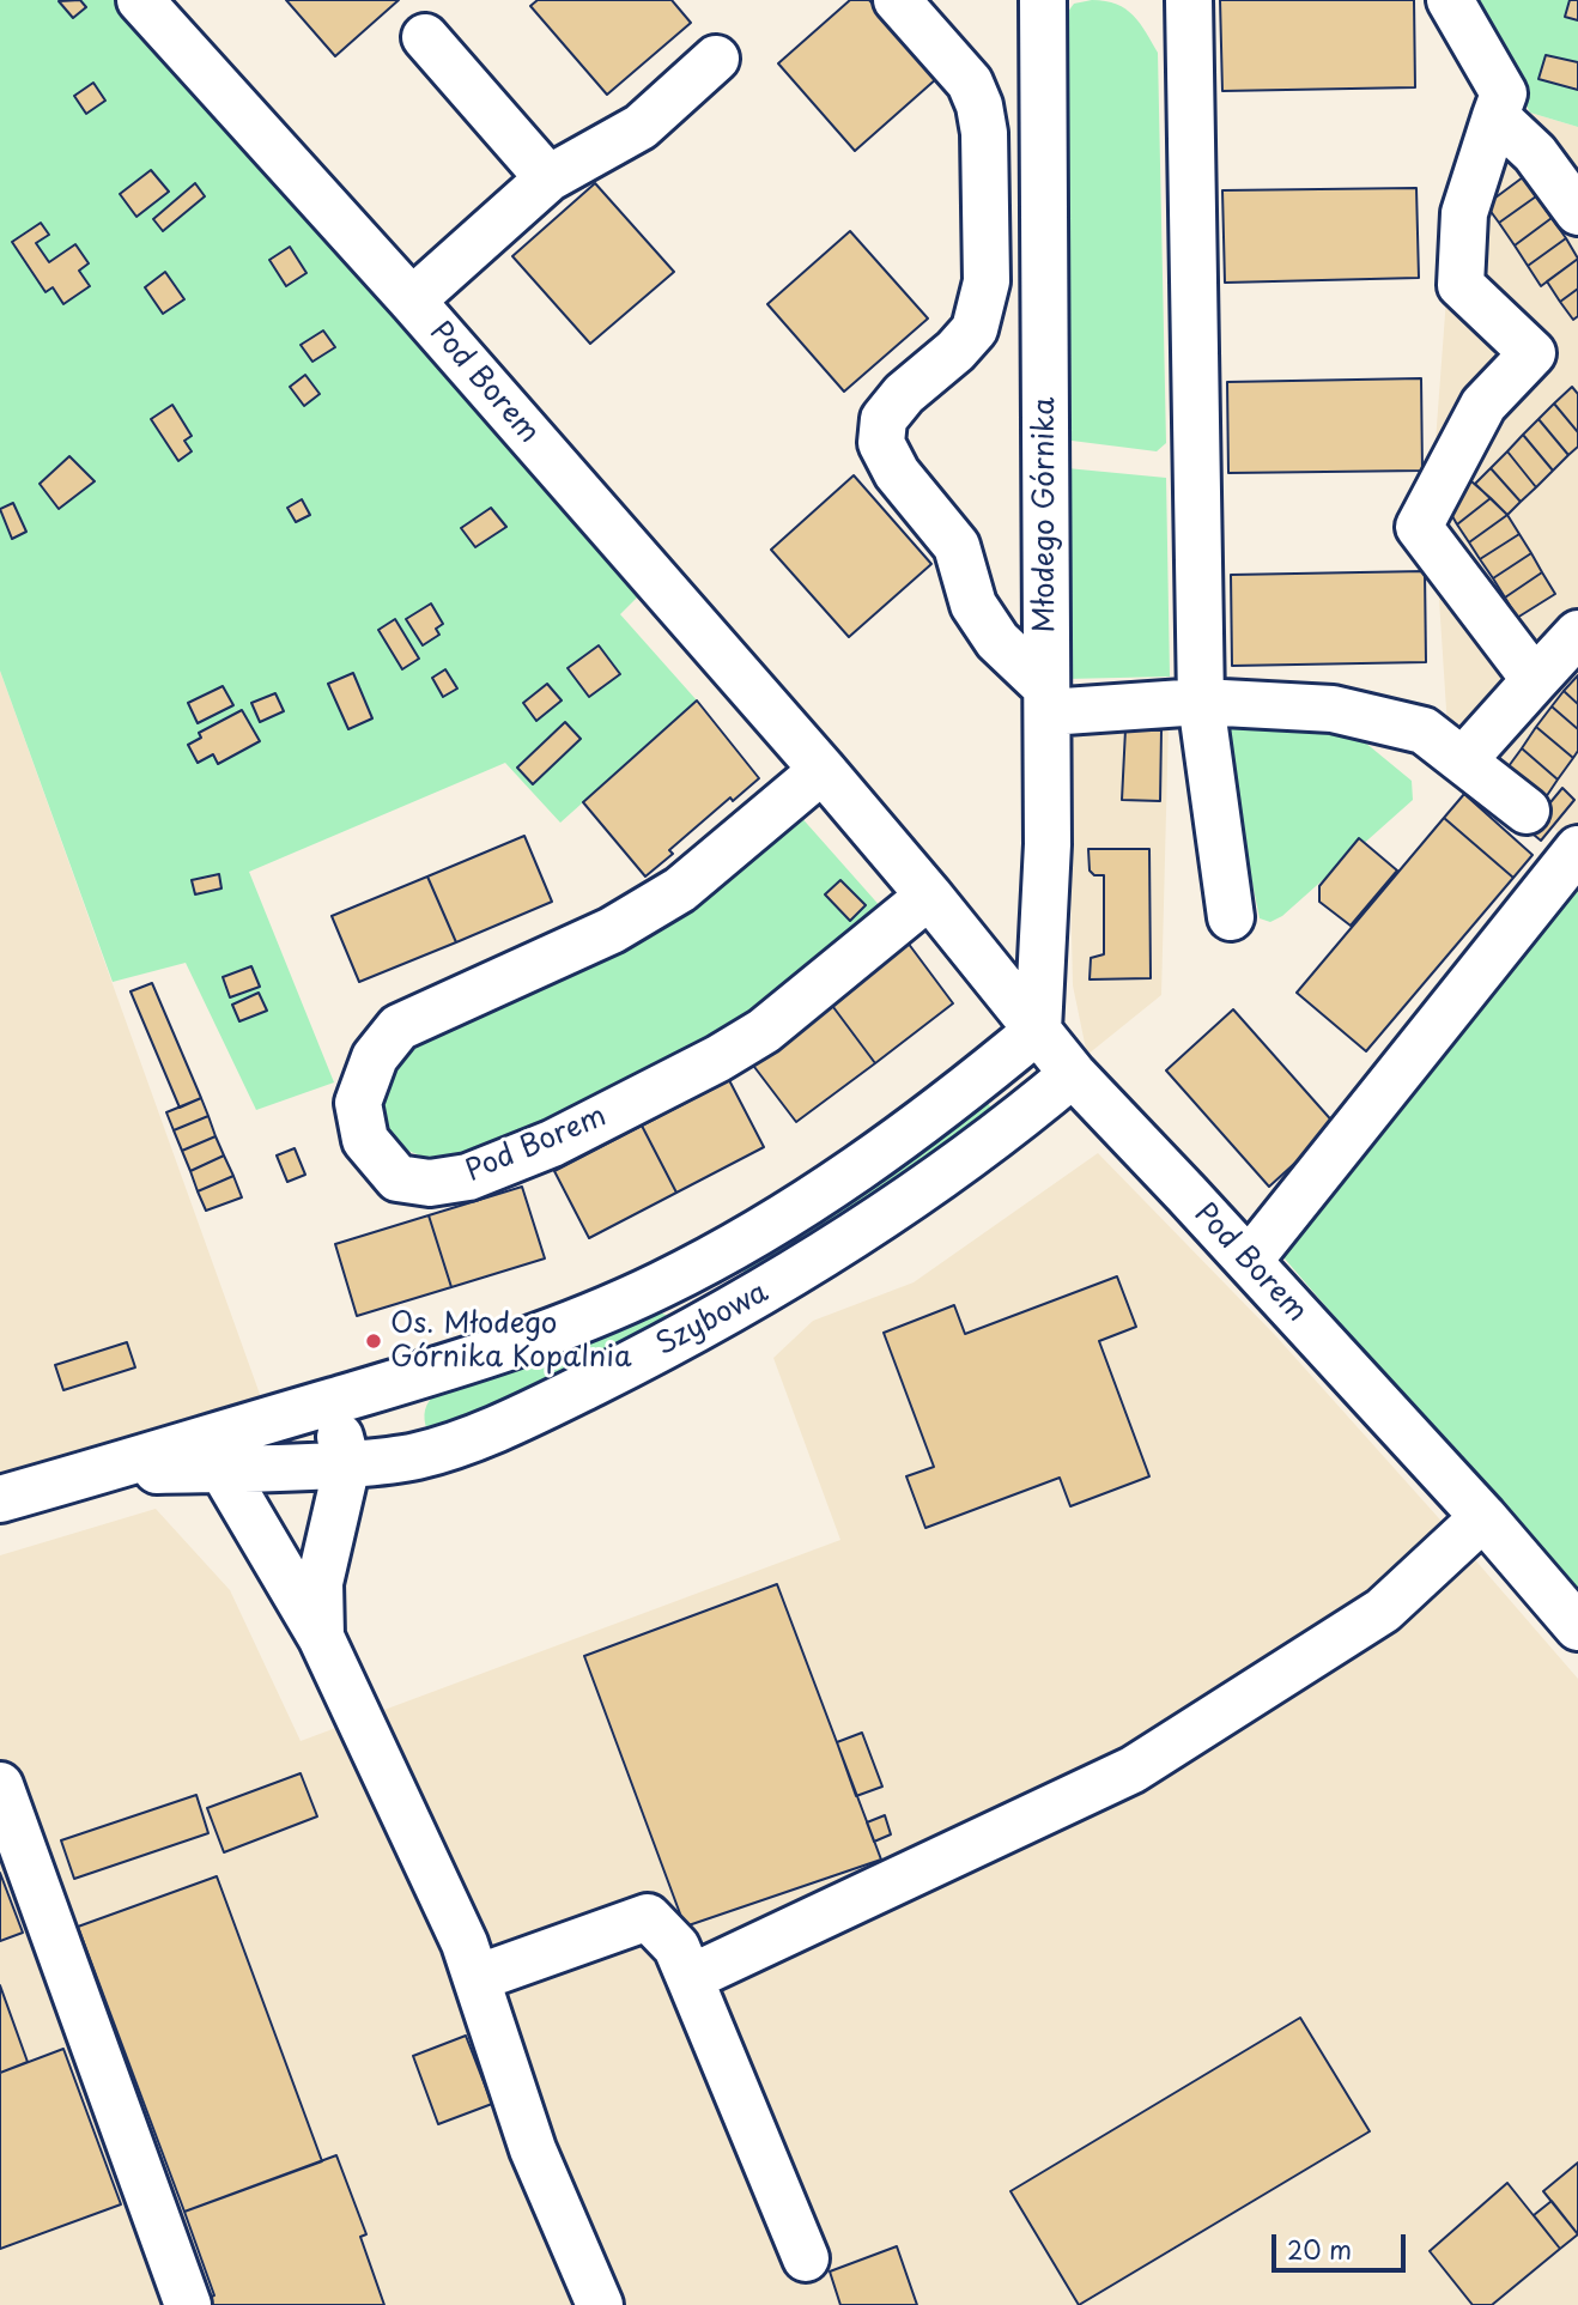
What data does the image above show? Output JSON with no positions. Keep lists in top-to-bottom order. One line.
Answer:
{"streets":{"street":["Pod Borem","Młodego Górnika","Szybowa"]},"crossings":[["Pod Borem","Młodego Górnika"],["Pod Borem","Szybowa"],["Młodego Górnika","Szybowa"]],"places":["Os. Młodego Górnika Kopalnia"],"scale_bar":"20 m"}
